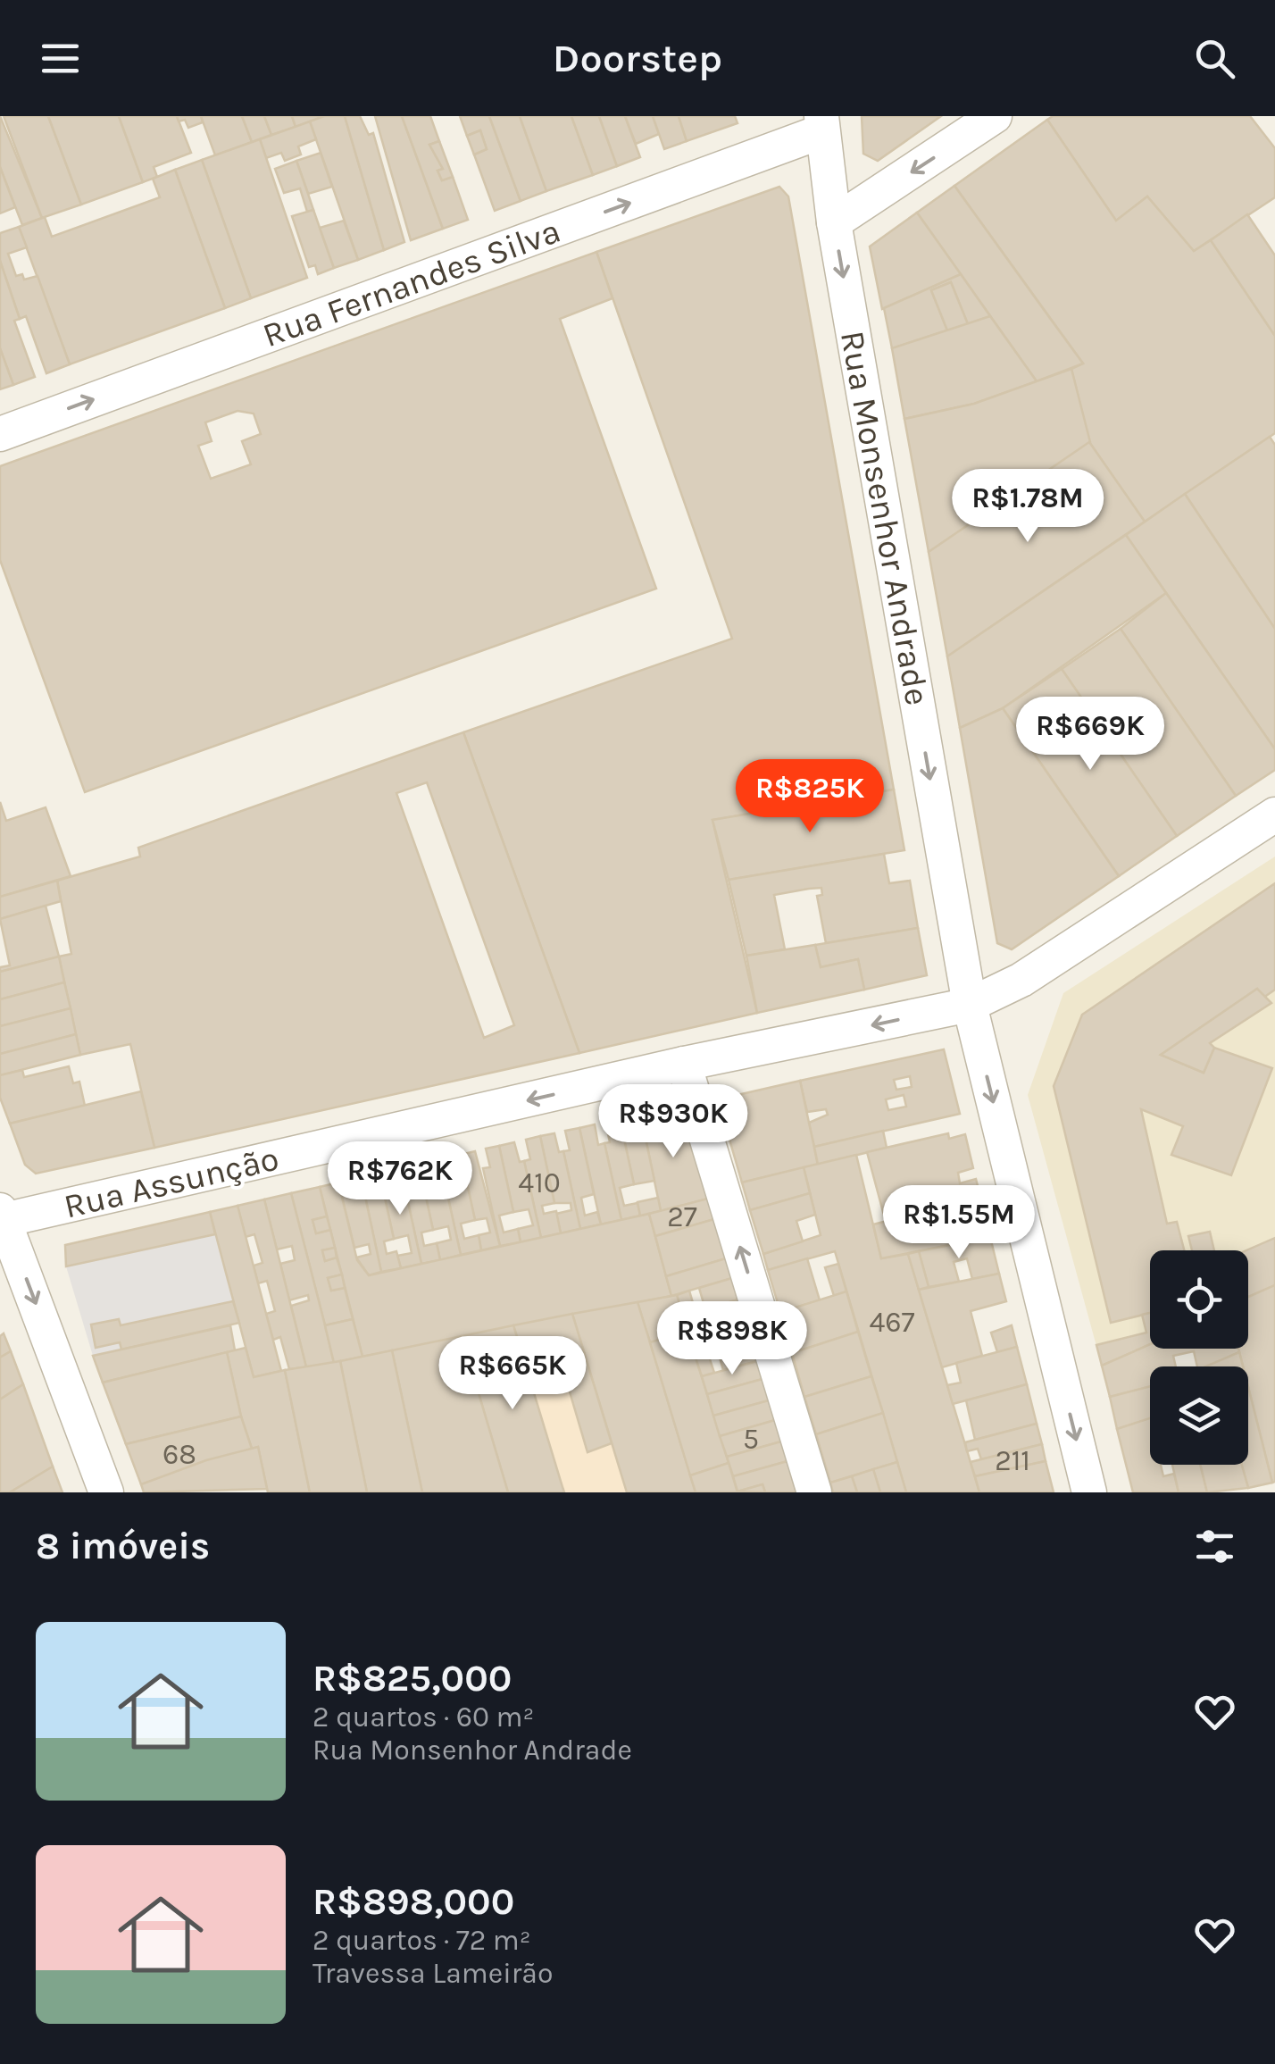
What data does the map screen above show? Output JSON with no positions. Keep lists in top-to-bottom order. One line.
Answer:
{"streets":{"street":["Rua Fernandes Silva","Rua Monsenhor Andrade","Rua Assunção"]},"crossings":[["Rua Fernandes Silva","Rua Monsenhor Andrade"],["Rua Monsenhor Andrade","Rua Assunção"]],"one_way":["Rua Fernandes Silva","Rua Assunção"],"house_numbers":["410","27","467","5","68","211"],"page":{"header":"Doorstep","price":["R$1.78M","R$669K","R$825K","R$930K","R$762K","R$1.55M","R$898K","R$665K"],"heading":"8 imóveis","list":[{"name":"R$825,000","note":"2 quartos · 60 m² · Rua Monsenhor Andrade"},{"name":"R$898,000","note":"2 quartos · 72 m² · Travessa Lameirão"}]}}
